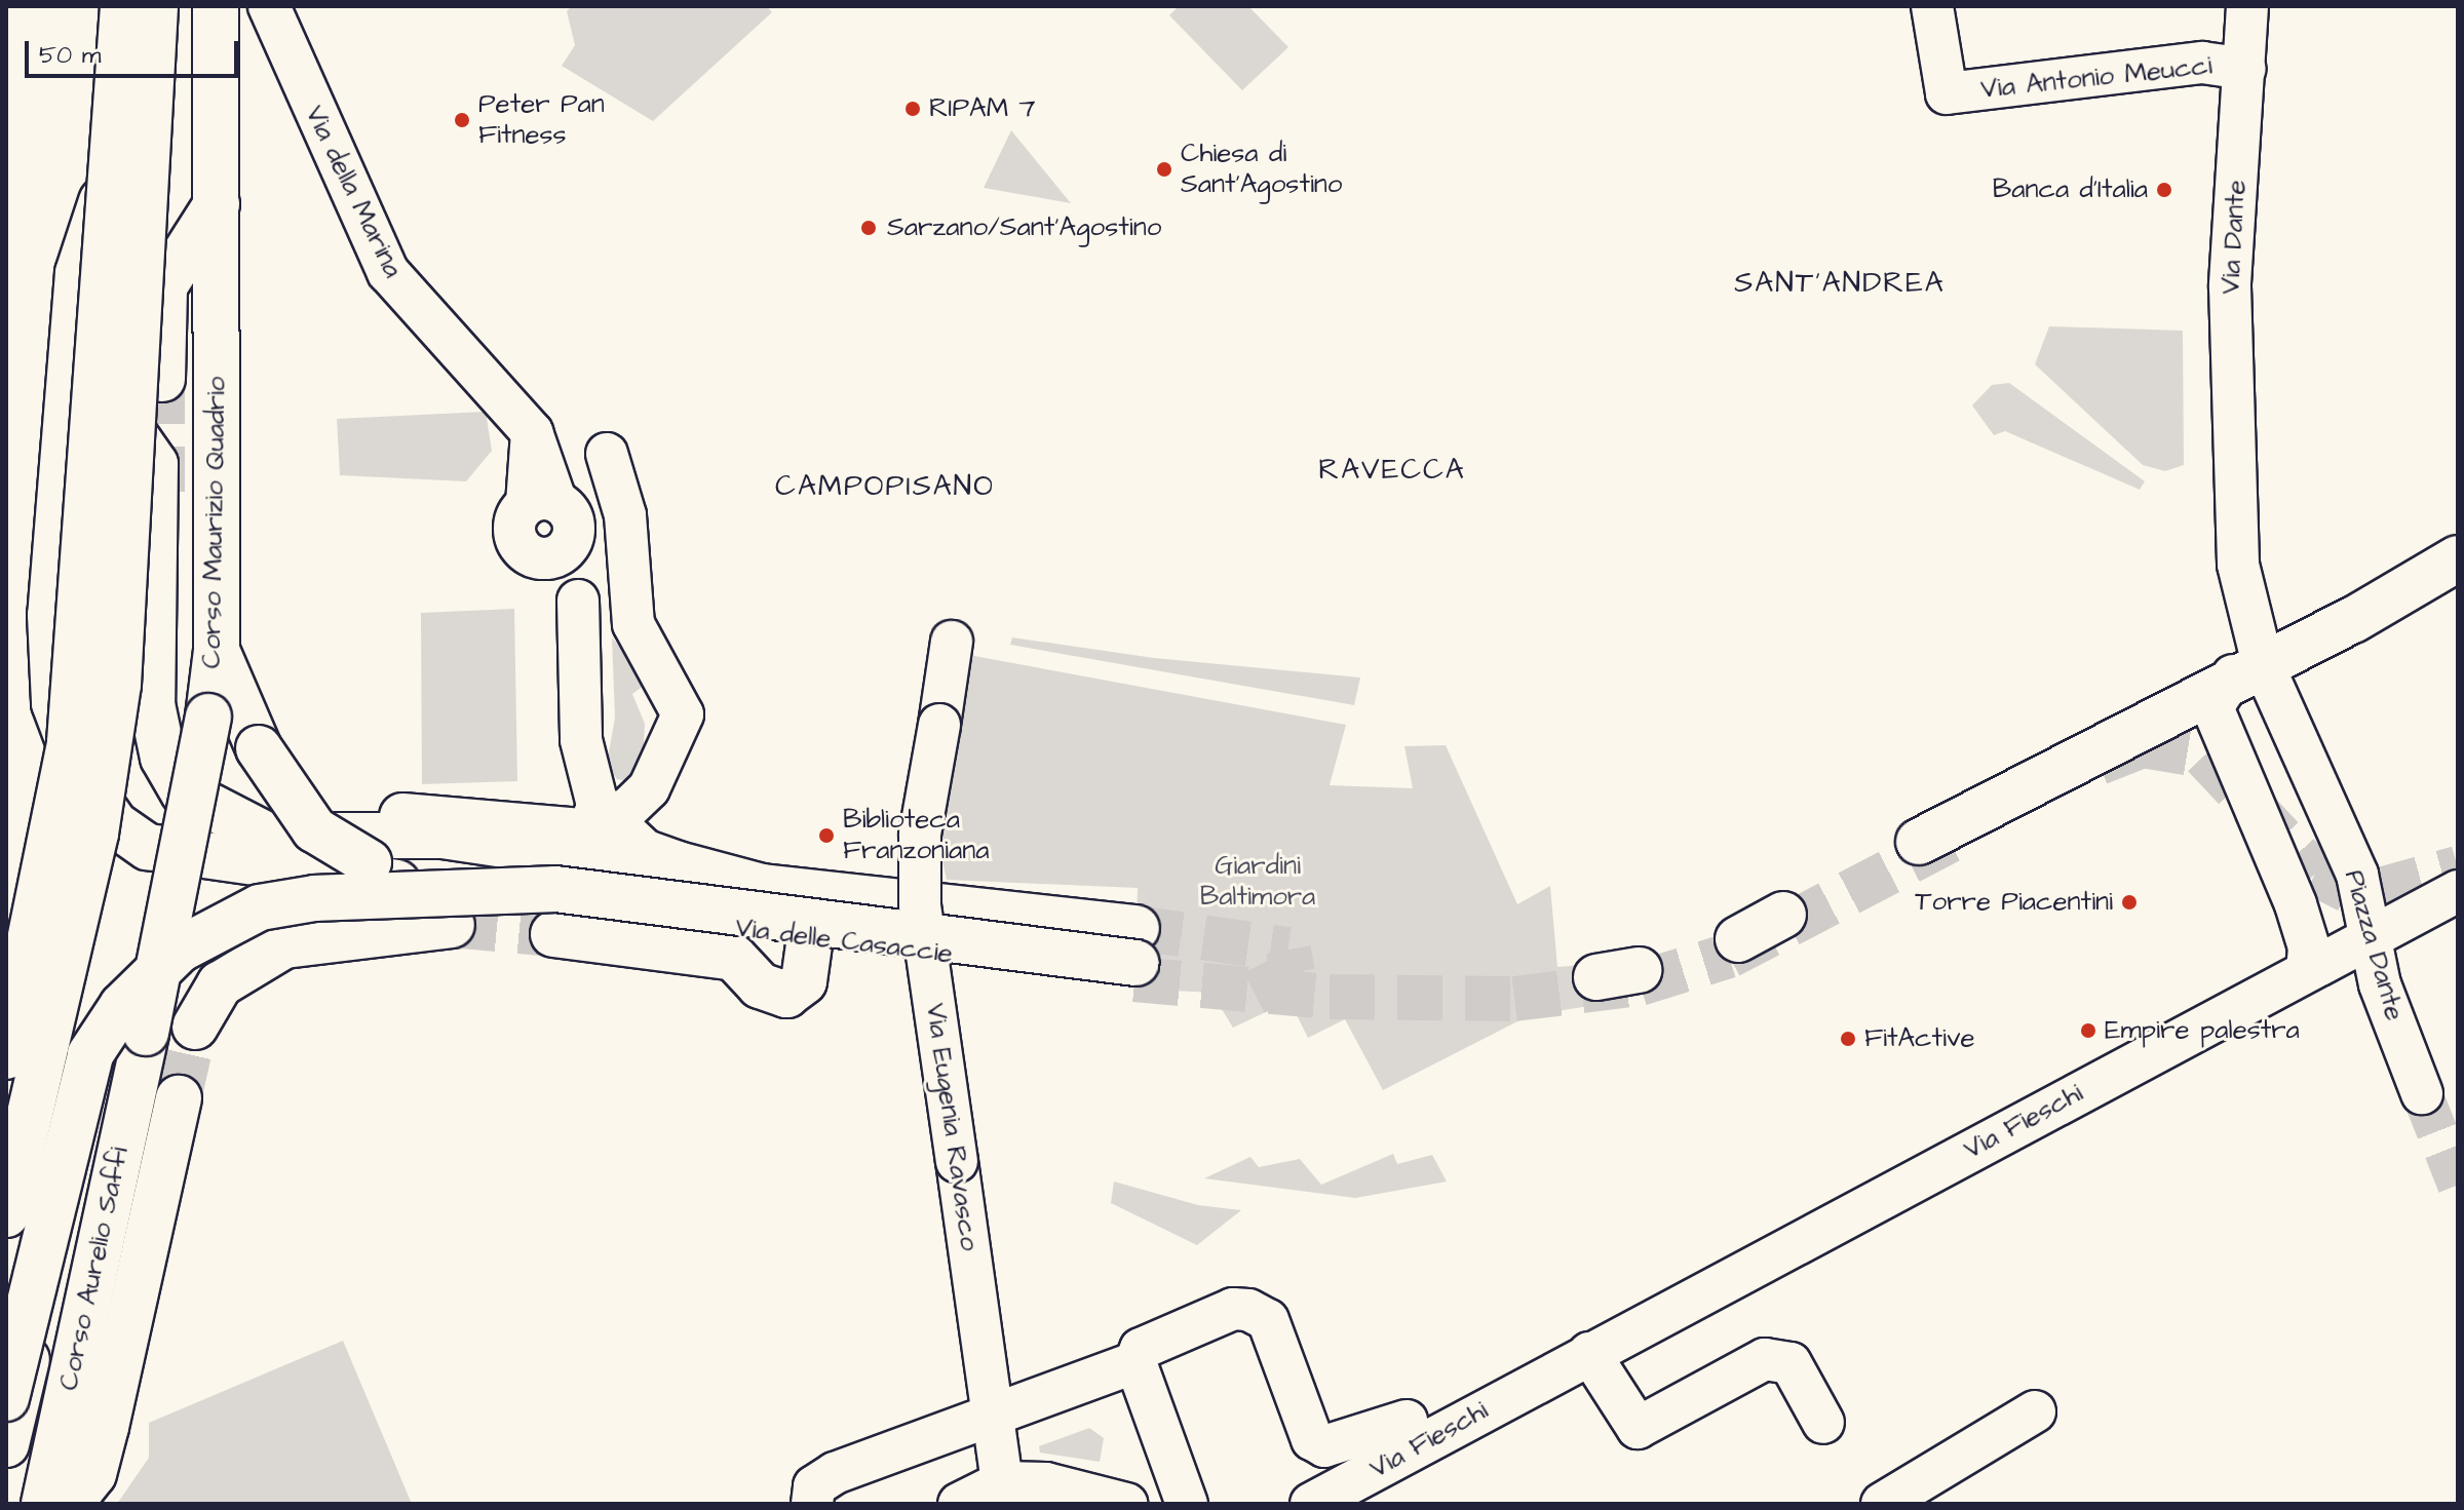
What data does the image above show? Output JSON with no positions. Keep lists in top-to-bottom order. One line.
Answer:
{"streets":{"main road":["Corso Maurizio Quadrio","Via delle Casaccie","Corso Aurelio Saffi"],"street":["Via Antonio Meucci","Via della Marina","Via Dante","Piazza Dante","Via Fieschi","Via Eugenia Ravasco"]},"crossings":[["Via Antonio Meucci","Via Dante"],["Via Dante","Piazza Dante"],["Corso Maurizio Quadrio","Corso Aurelio Saffi"],["Piazza Dante","Via Fieschi"]],"districts":["SANT'ANDREA","RAVECCA","CAMPOPISANO"],"parks":["Giardini Baltimora"],"places":["RIPAM 7","Peter Pan Fitness","Chiesa di Sant'Agostino","Banca d'Italia","Sarzano/Sant'Agostino","Biblioteca Franzoniana","Torre Piacentini","Empire palestra","FitActive"],"scale_bar":"50 m"}
